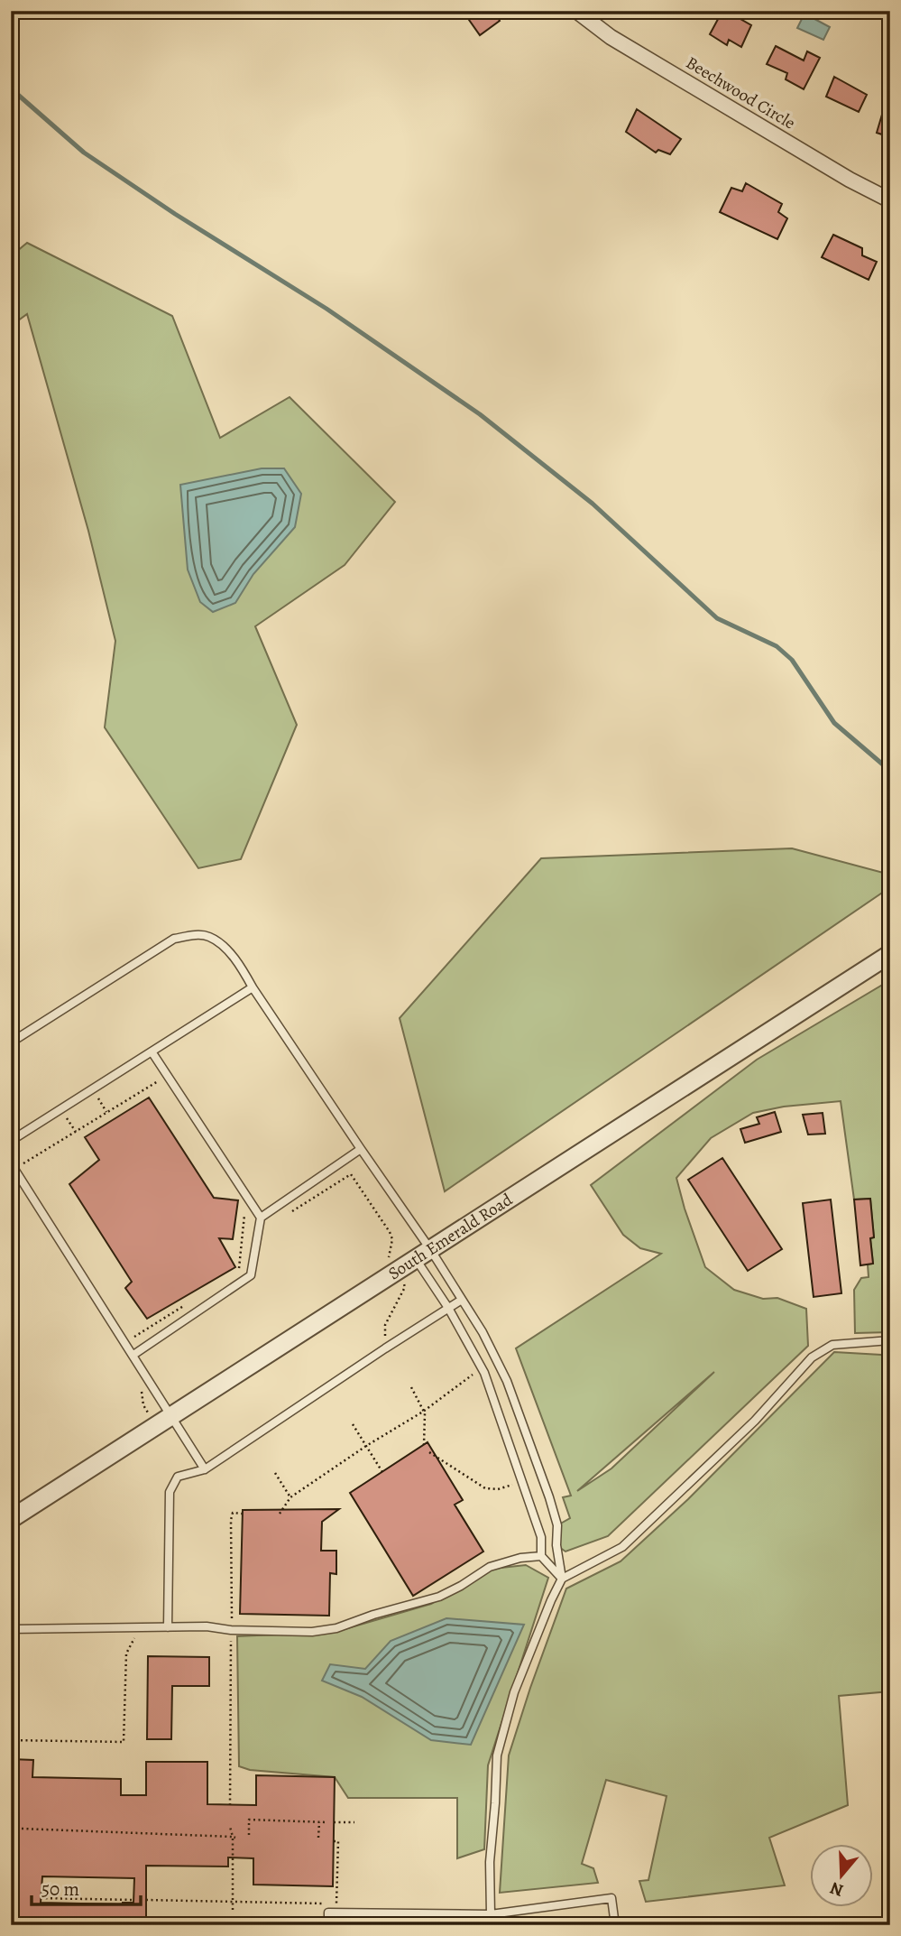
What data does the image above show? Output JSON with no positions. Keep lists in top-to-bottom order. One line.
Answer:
{"streets":{"street":["Beechwood Circle","South Emerald Road"]},"scale_bar":"50 m","north":"bottom"}
